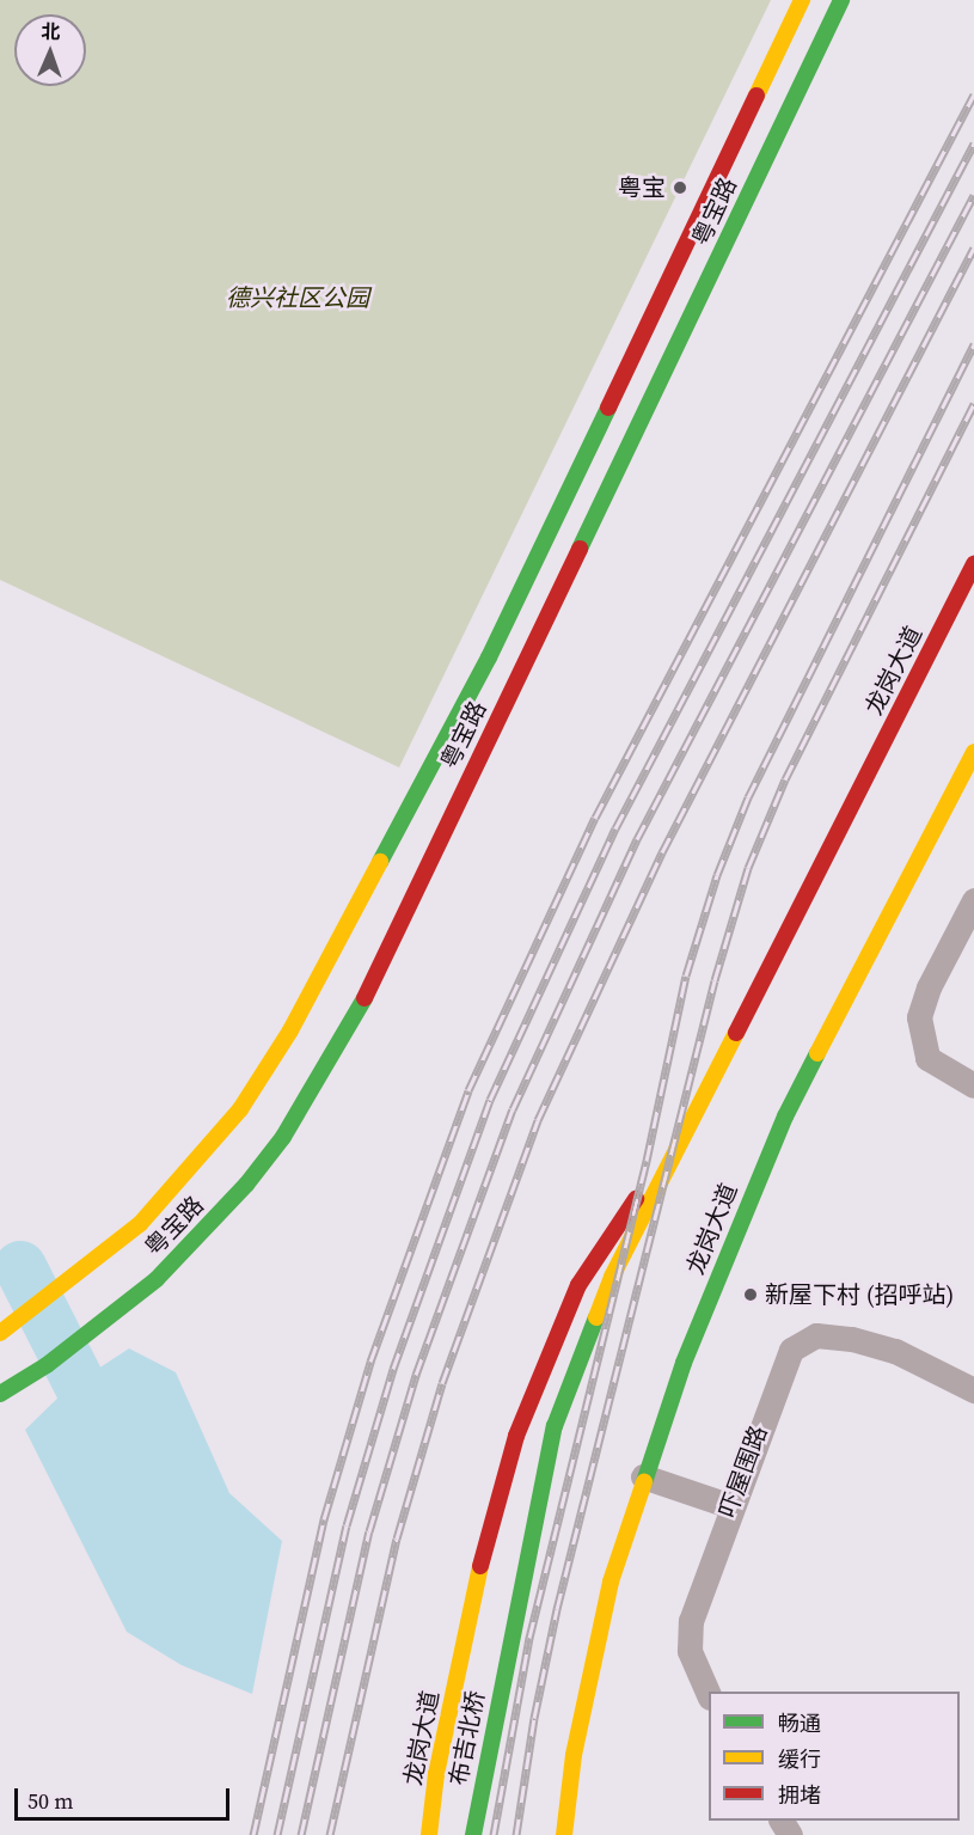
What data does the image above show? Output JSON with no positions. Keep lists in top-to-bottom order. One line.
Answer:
{"streets":{"main road":["粤宝路","龙岗大道","布吉北桥"],"street":["吓屋围路"]},"crossings":[["龙岗大道","布吉北桥"]],"parks":["德兴社区公园"],"places":["粤宝","新屋下村 (招呼站)"],"legend":["畅通","缓行","拥堵"],"scale_bar":"50 m","north":"top"}
